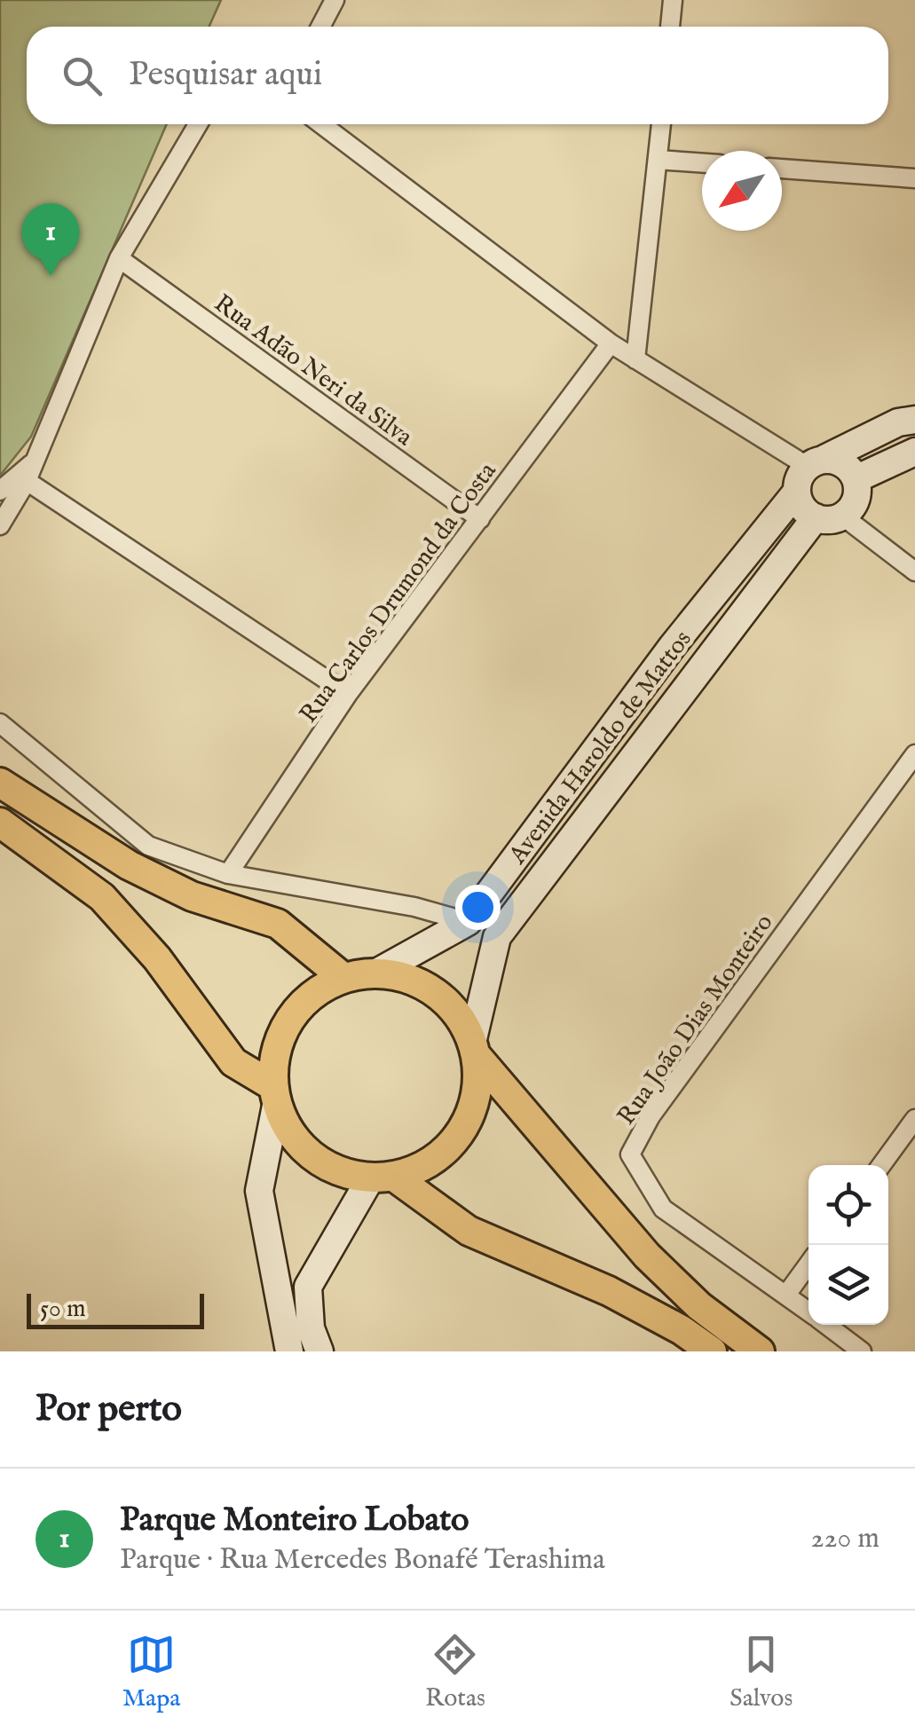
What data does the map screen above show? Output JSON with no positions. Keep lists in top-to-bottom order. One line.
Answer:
{"streets":{"street":["Rua Adão Neri da Silva","Rua Carlos Drumond da Costa","Avenida Haroldo de Mattos","Rua João Dias Monteiro"]},"crossings":[["Rua Adão Neri da Silva","Rua Carlos Drumond da Costa"]],"scale_bar":"50 m","north":"bottom left","page":{"search":"Pesquisar aqui","pins":"1","scale":"50 m","heading":"Por perto","list":[{"mark":"1","name":"Parque Monteiro Lobato","note":"Parque · Rua Mercedes Bonafé Terashima","value":"220 m"}],"nav":["Mapa","Rotas","Salvos"]}}
